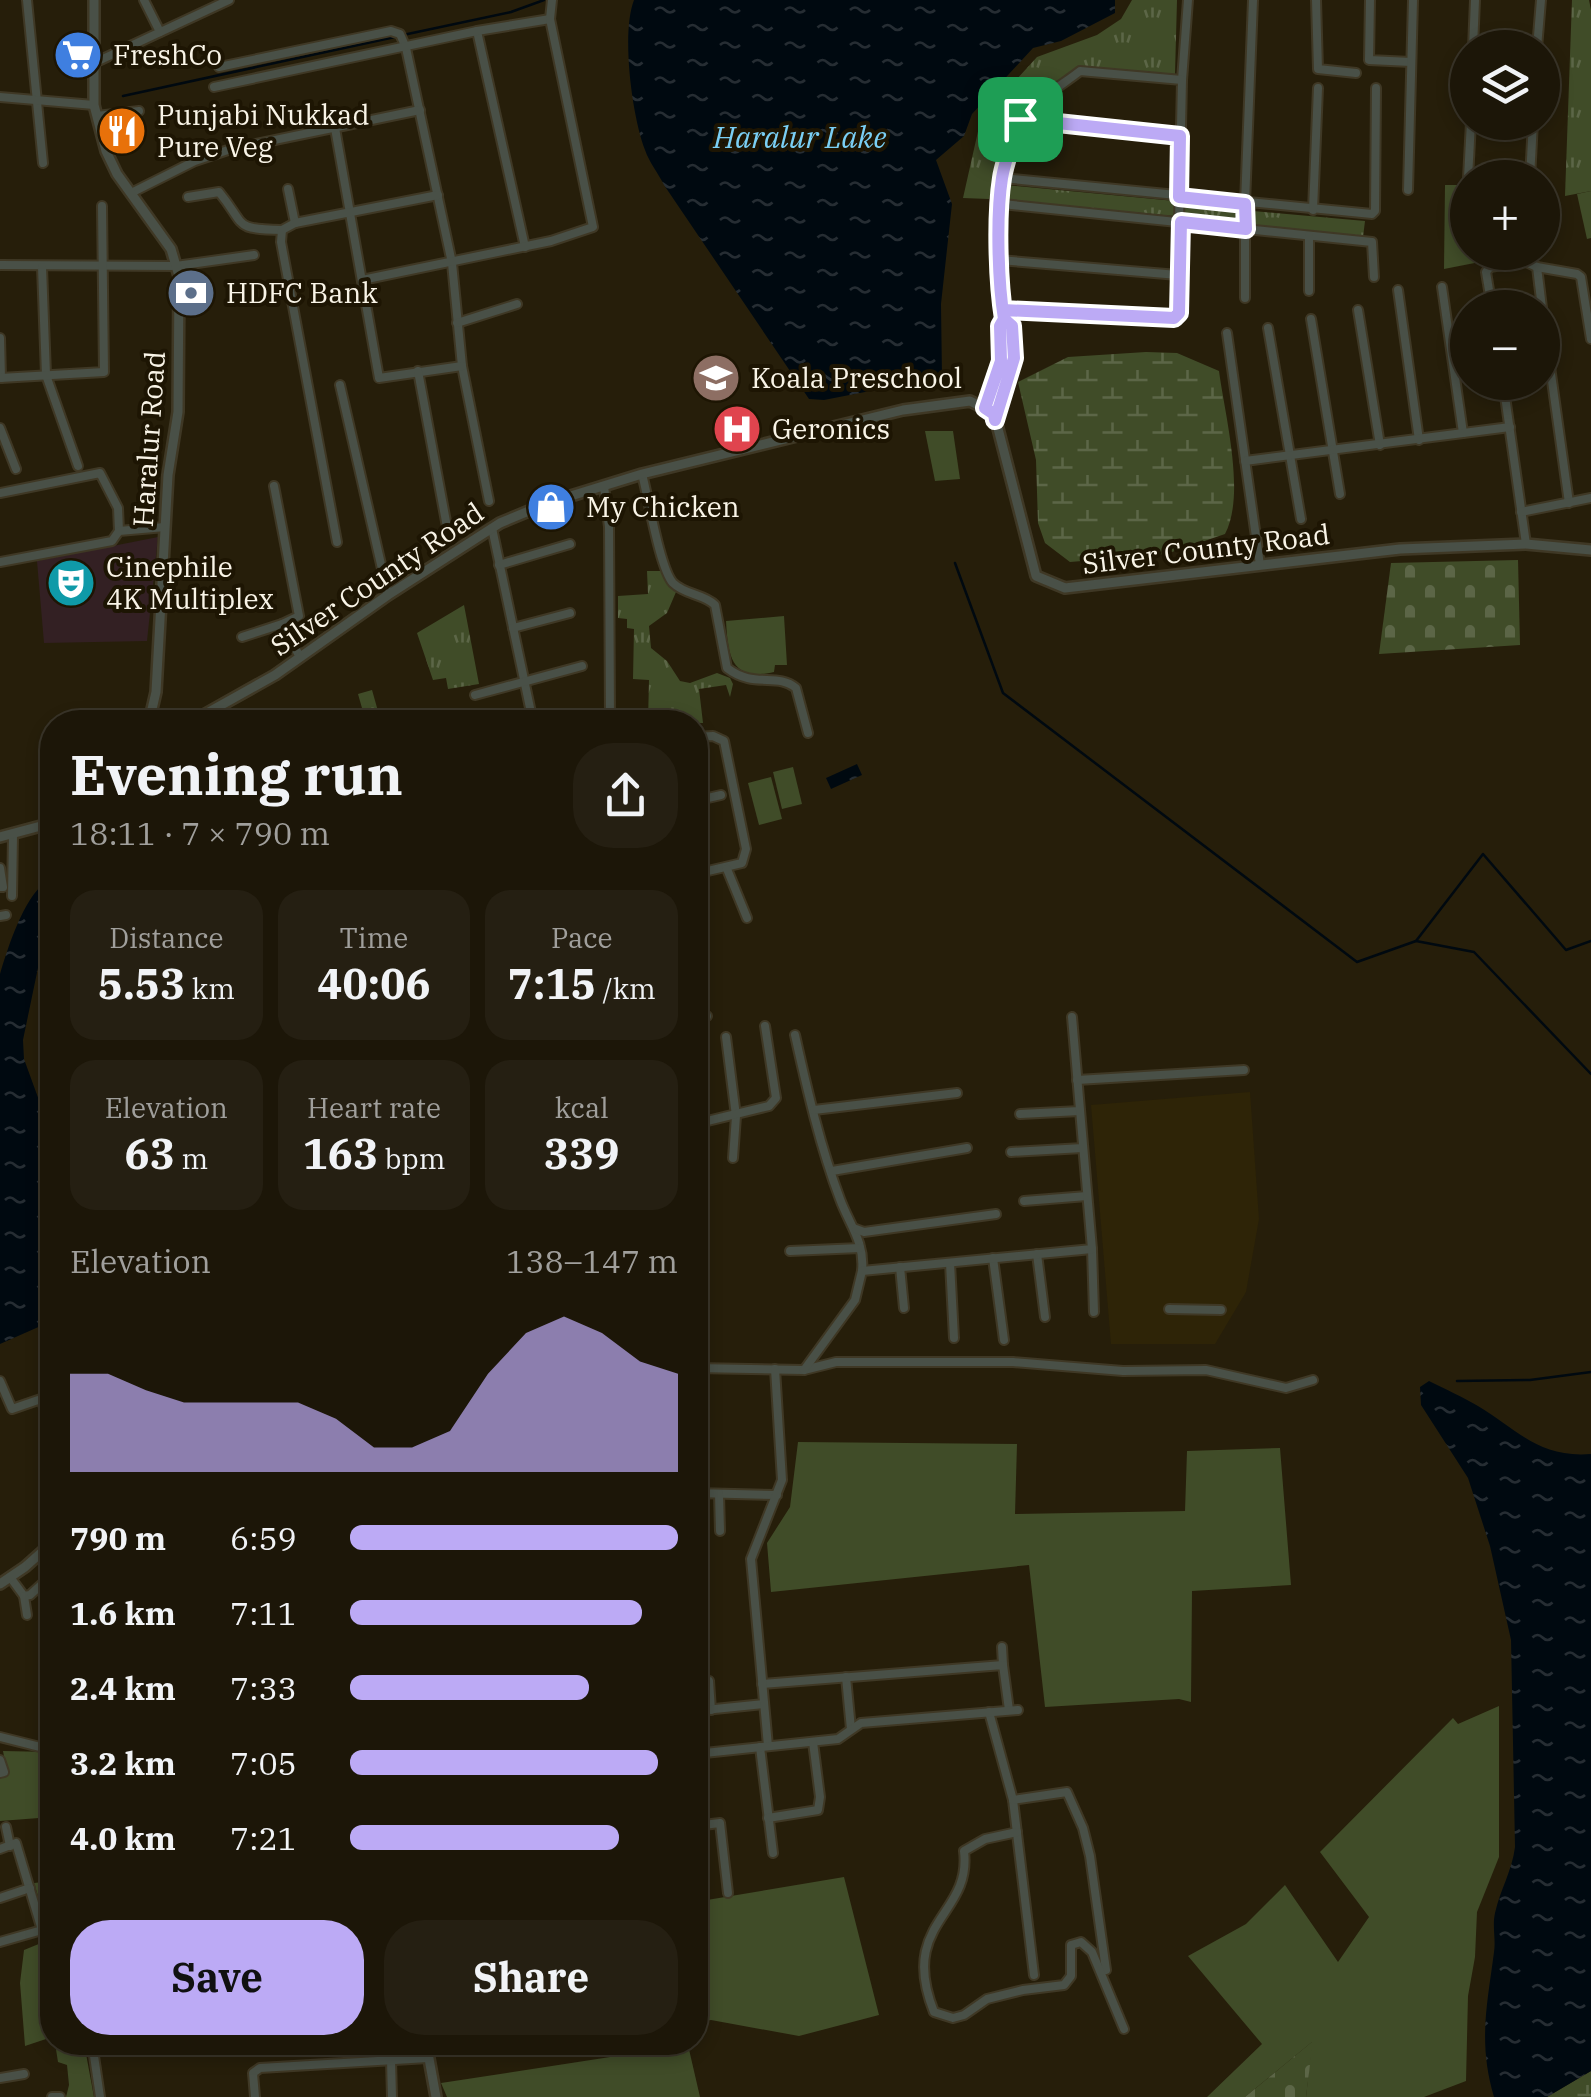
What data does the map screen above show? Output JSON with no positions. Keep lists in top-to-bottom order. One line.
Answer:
{"streets":{"street":["Haralur Road","Silver County Road"]},"water":["Haralur Lake"],"places":{"supermarket":["FreshCo"],"restaurant":["Punjabi Nukkad Pure Veg"],"bank":["HDFC Bank"],"school or university":["Koala Preschool"],"hospital":["Geronics"],"shop":["My Chicken"],"theatre":["Cinephile 4K Multiplex"]},"page":{"map_buttons":["+","−"],"heading":["Evening run","18:11 · 7 × 790 m"],"stats":[["Distance","5.53 km"],["Time","40:06"],["Pace","7:15 /km"],["Elevation","63 m"],["Heart rate","163 bpm"],["kcal","339"]],"chart":["Elevation","138–147 m"],"list":[{"name":"790 m","note":"6:59"},{"name":"1.6 km","note":"7:11"},{"name":"2.4 km","note":"7:33"},{"name":"3.2 km","note":"7:05"},{"name":"4.0 km","note":"7:21"}],"buttons":["Save","Share"]}}
